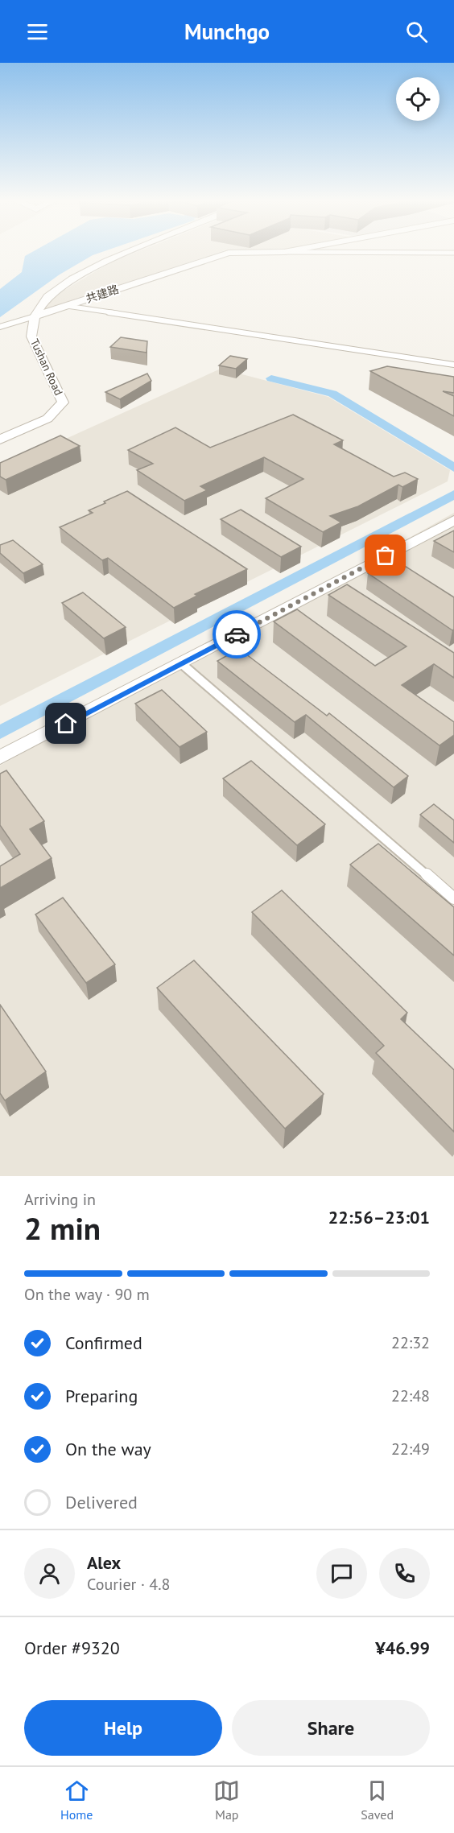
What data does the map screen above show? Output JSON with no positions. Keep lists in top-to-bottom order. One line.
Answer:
{"streets":{"street":["共建路","Tushan Road"]},"crossings":[["共建路","Tushan Road"]],"page":{"header":"Munchgo","heading":["2 min","Arriving in","22:56–23:01"],"panel":["Alex","Courier · 4.8","Order #9320","¥46.99"],"bar":"On the way · 90 m","list":[["Confirmed","22:32"],["Preparing","22:48"],["On the way","22:49"],"Delivered"],"buttons":["Help","Share"],"tabs":["Home","Map","Saved"]}}
